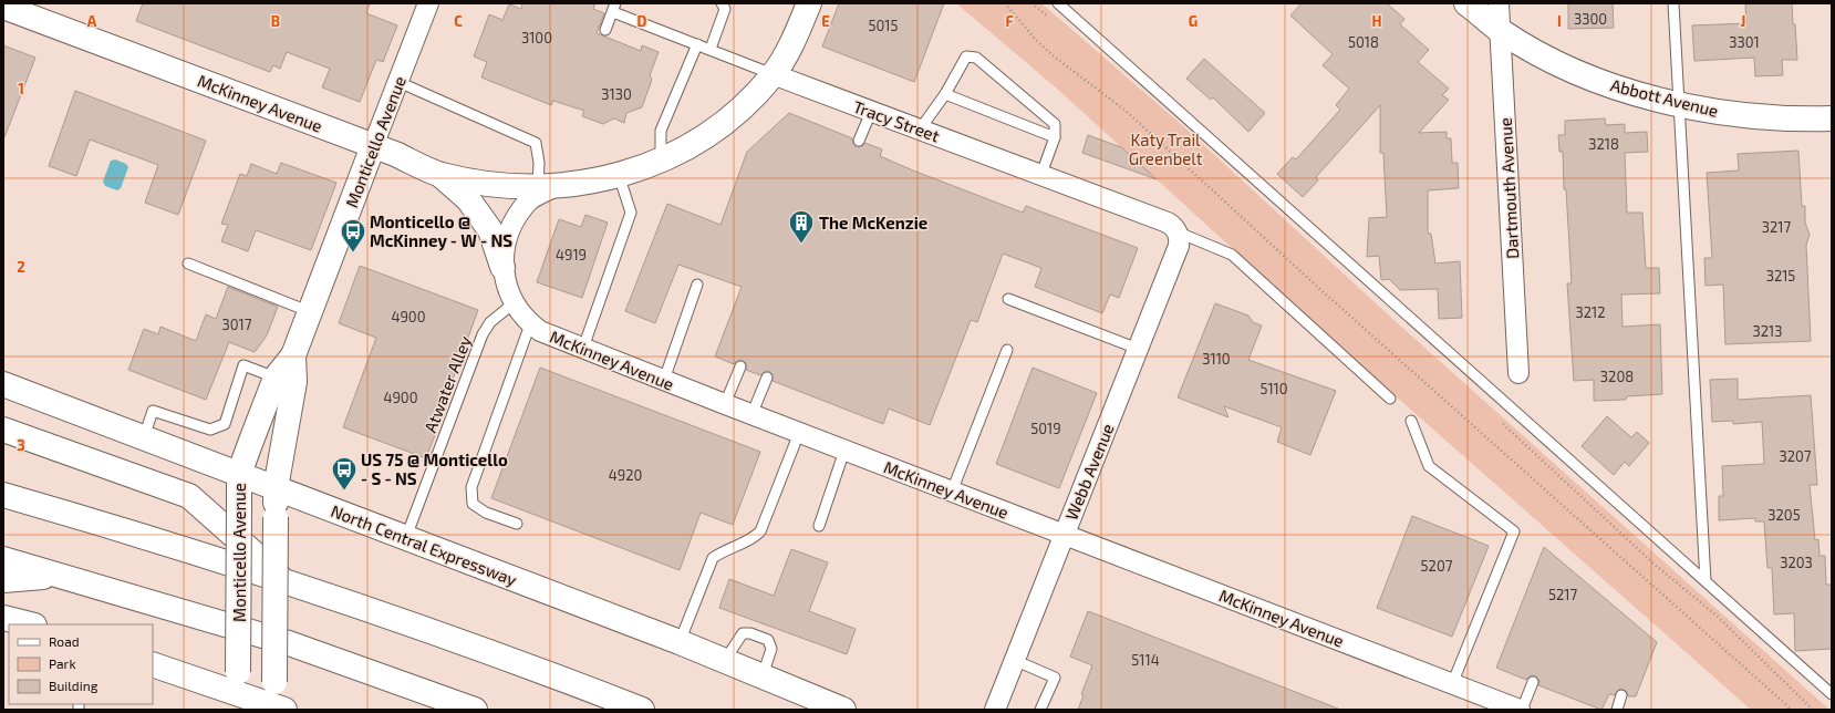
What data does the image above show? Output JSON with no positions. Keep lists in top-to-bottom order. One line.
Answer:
{"streets":{"main road":["Abbott Avenue","McKinney Avenue","Monticello Avenue","North Central Expressway"],"street":["Tracy Street","Dartmouth Avenue","Webb Avenue"],"lane":["Atwater Alley"]},"crossings":[["Abbott Avenue","Dartmouth Avenue"],["McKinney Avenue","Monticello Avenue"],["McKinney Avenue","Atwater Alley"],["McKinney Avenue","Webb Avenue"],["Tracy Street","Webb Avenue"],["Monticello Avenue","North Central Expressway"],["Atwater Alley","North Central Expressway"]],"parks":["Katy Trail Greenbelt"],"places":{"building":["The McKenzie"],"bus stop":["Monticello @ McKinney - W - NS","US 75 @ Monticello - S - NS"]},"house_numbers":["3300","5015","3100","5018","3301","3130","3218","3217","4919","3215","3212","4900","3017","3213","3110","3208","5110","4900","5019","3207","4920","3205","3203","5207","5217","5114"],"legend":["Road","Park","Building"],"grid":{"columns":["A","B","C","D","E","F","G","H","I","J"],"rows":["1","2","3"]}}
